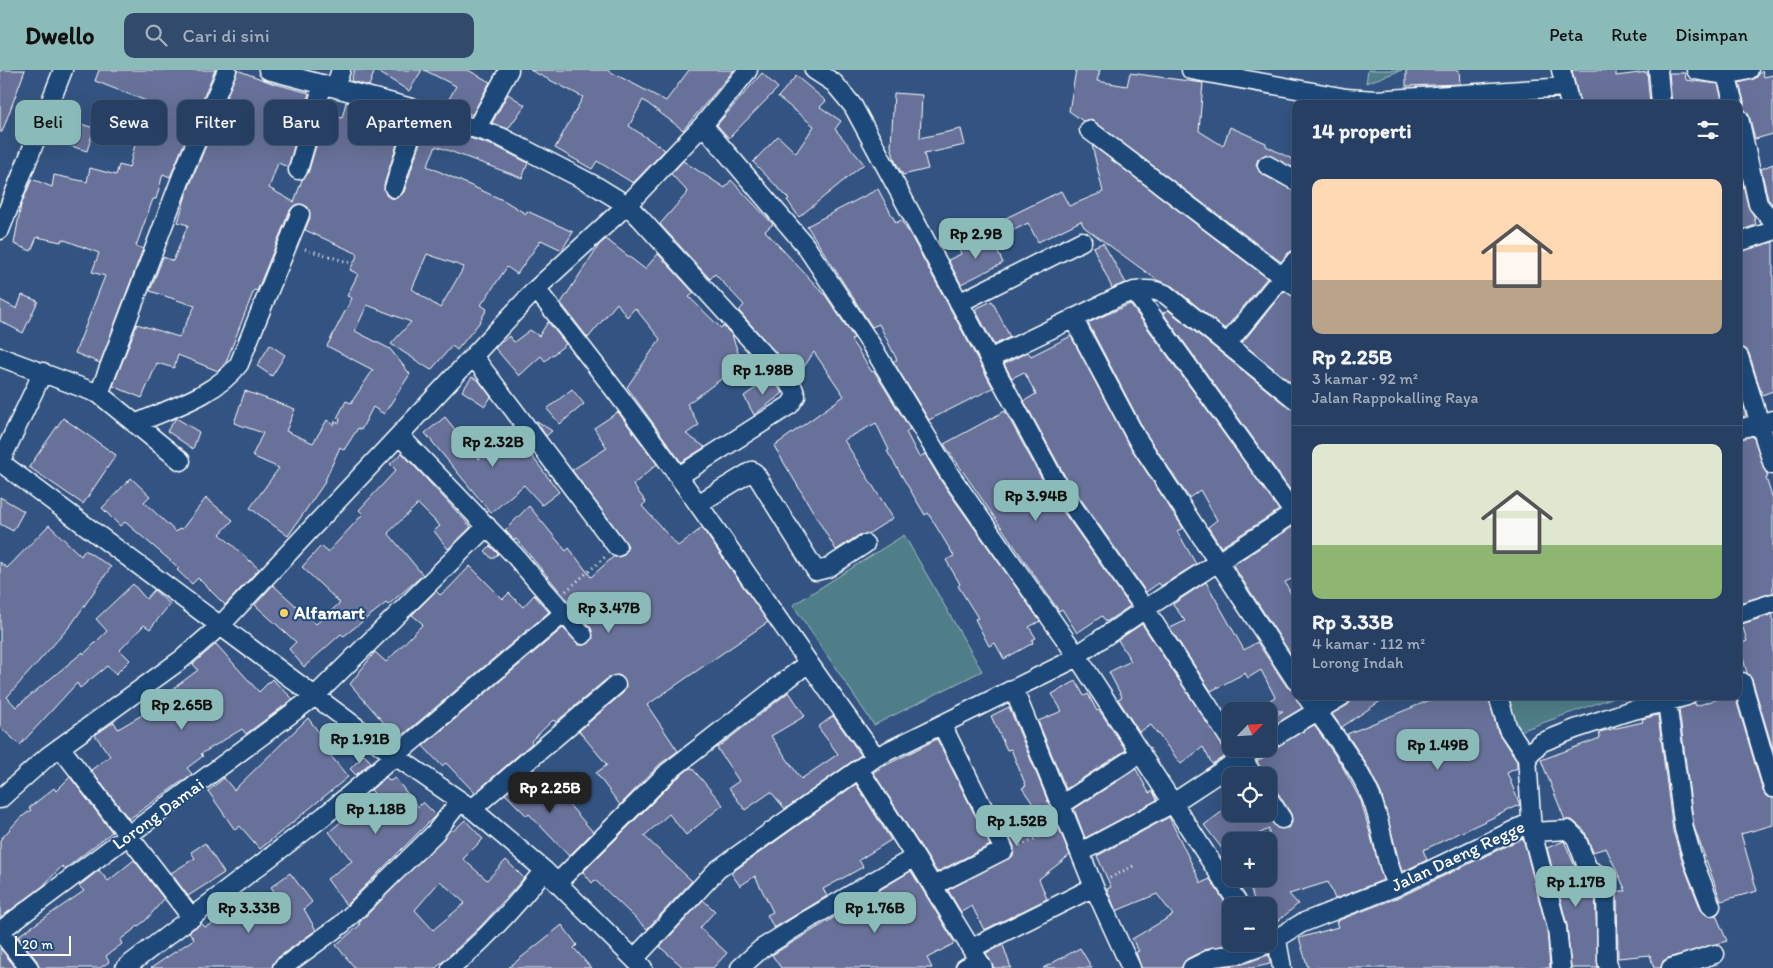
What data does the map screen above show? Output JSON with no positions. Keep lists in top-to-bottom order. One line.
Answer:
{"streets":{"street":["Lorong Damai","Jalan Daeng Regge"]},"places":["Alfamart"],"scale_bar":"20 m","north":"top right","page":{"header":"Dwello","search":"Cari di sini","nav":["Peta","Rute","Disimpan"],"chip":["Beli","Sewa","Filter","Baru","Apartemen"],"heading":"14 properti","list":[{"name":"Rp 2.25B","note":"3 kamar · 92 m² · Jalan Rappokalling Raya"},{"name":"Rp 3.33B","note":"4 kamar · 112 m² · Lorong Indah"}],"price":["Rp 2.9B","Rp 1.98B","Rp 2.32B","Rp 3.94B","Rp 3.47B","Rp 2.65B","Rp 1.91B","Rp 1.49B","Rp 2.25B","Rp 1.18B","Rp 1.52B","Rp 1.17B","Rp 3.33B","Rp 1.76B"],"map_buttons":["+","−"],"scale":"20 m"}}
